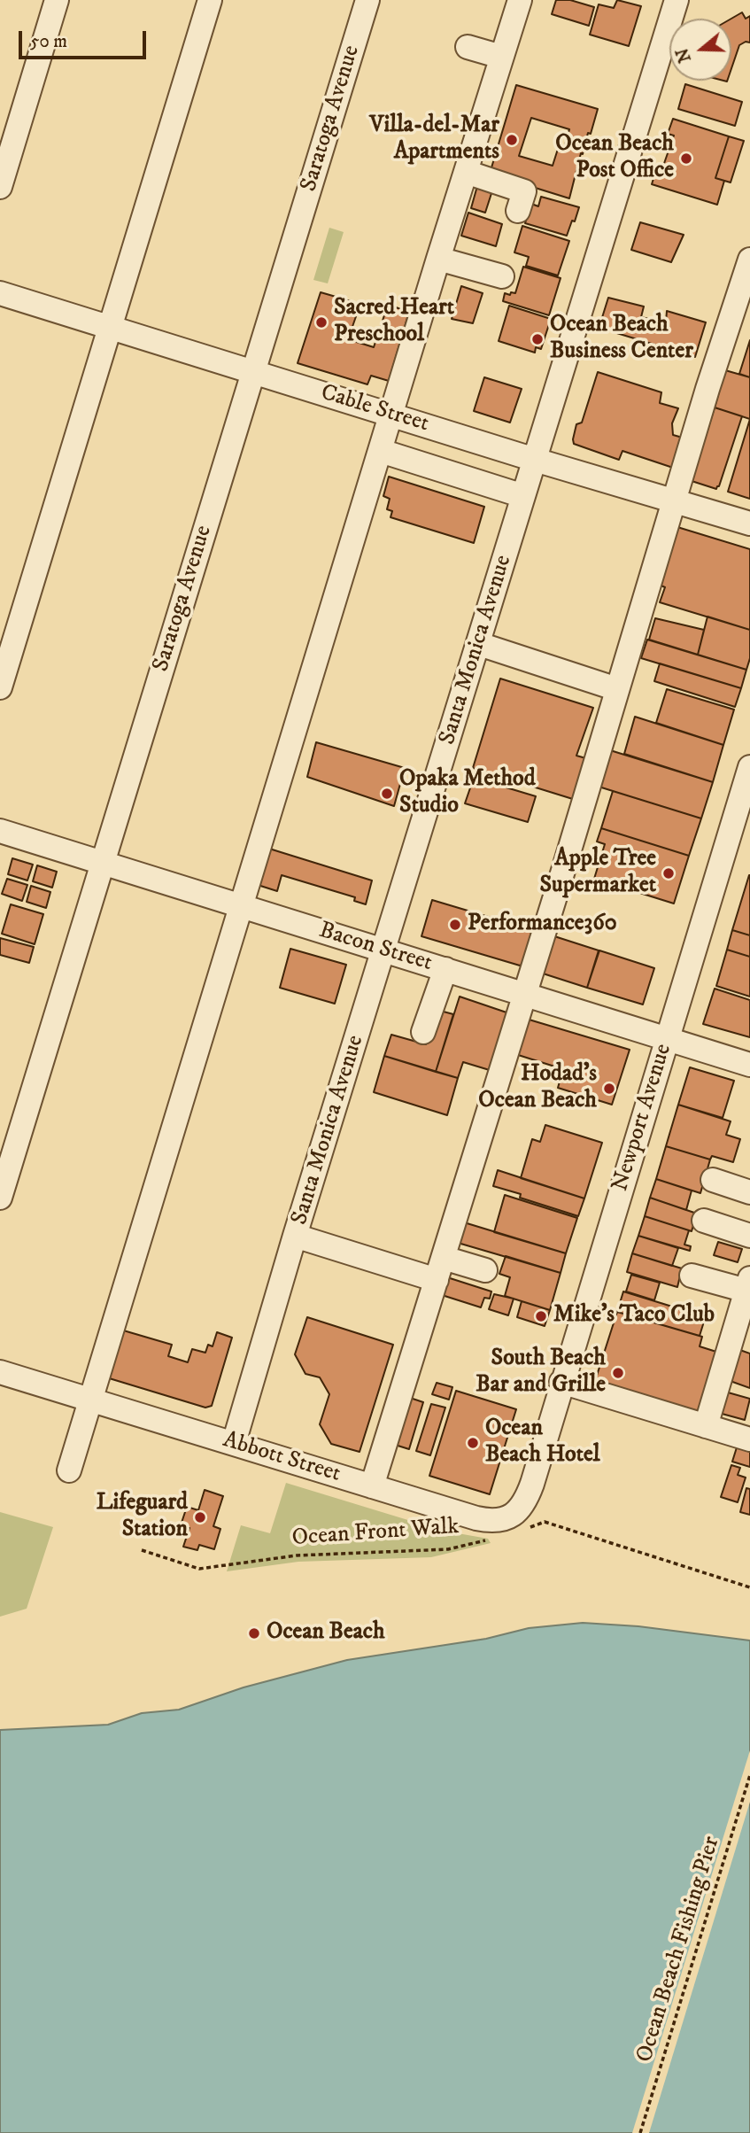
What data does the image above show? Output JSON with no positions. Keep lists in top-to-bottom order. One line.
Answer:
{"streets":{"street":["Saratoga Avenue","Cable Street","Santa Monica Avenue","Bacon Street","Newport Avenue","Abbott Street"],"path":["Ocean Front Walk","Ocean Beach Fishing Pier"]},"crossings":[["Saratoga Avenue","Cable Street"],["Saratoga Avenue","Bacon Street"],["Cable Street","Santa Monica Avenue"],["Santa Monica Avenue","Bacon Street"],["Santa Monica Avenue","Abbott Street"],["Bacon Street","Newport Avenue"],["Newport Avenue","Abbott Street"]],"places":["Villa-del-Mar Apartments","Ocean Beach Post Office","Sacred Heart Preschool","Ocean Beach Business Center","Opaka Method Studio","Apple Tree Supermarket","Performance360","Hodad's Ocean Beach","Mike’s Taco Club","South Beach Bar and Grille","Ocean Beach Hotel","Lifeguard Station","Ocean Beach"],"scale_bar":"50 m","north":"left"}
